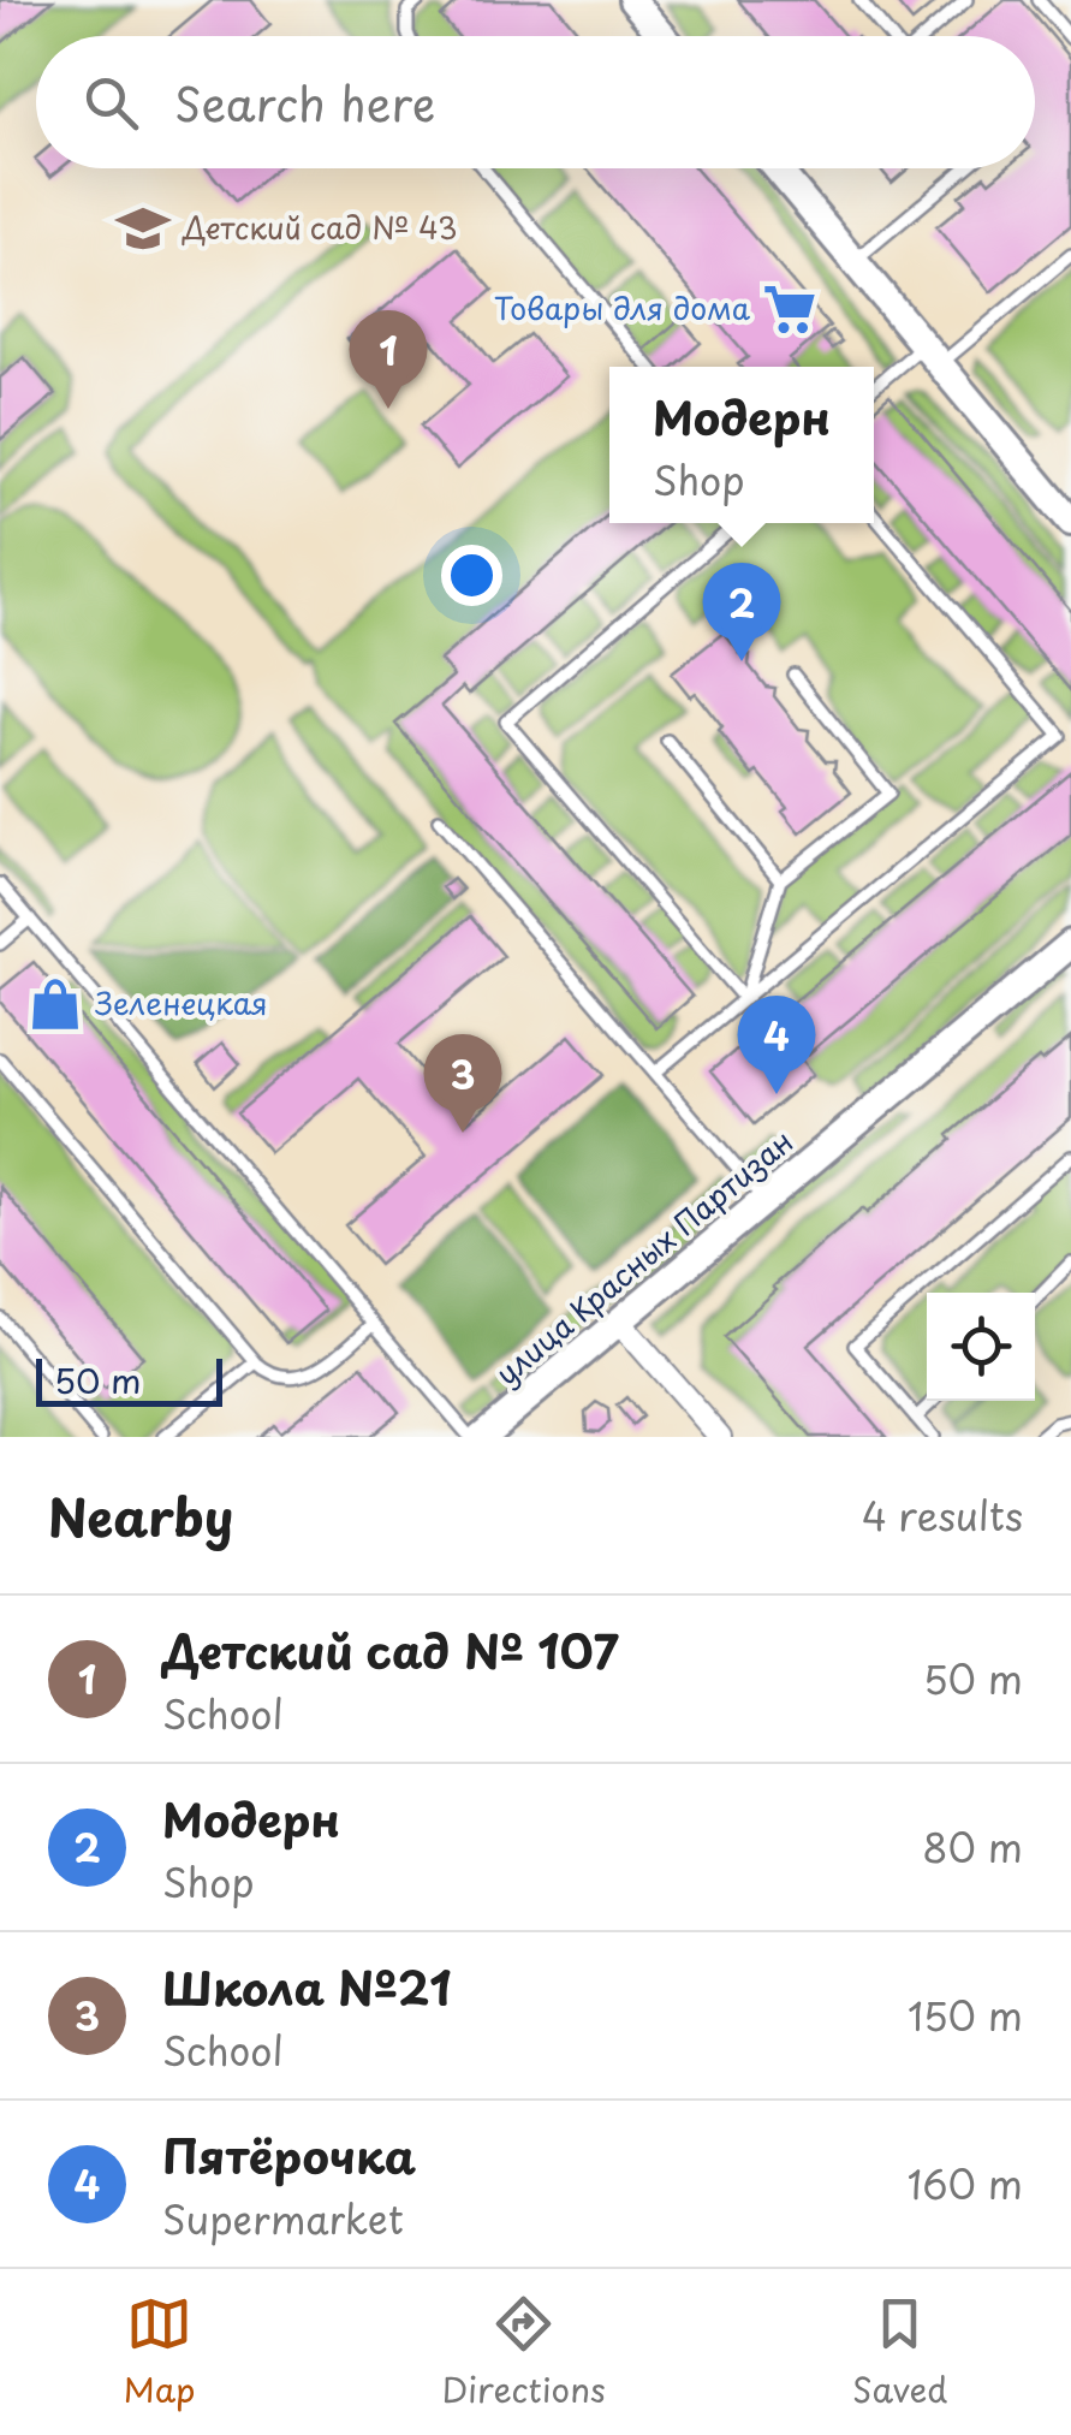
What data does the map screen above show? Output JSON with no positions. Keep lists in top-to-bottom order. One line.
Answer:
{"streets":{"street":["улица Красных Партизан"]},"places":{"school or university":["Детский сад № 43"],"supermarket":["Товары для дома"],"shop":["Зеленецкая"]},"scale_bar":"50 m","page":{"search":"Search here","pins":["1","2","4","3"],"popup":["Модерн","Shop"],"scale":"50 m","heading":["Nearby","4 results"],"list":[{"mark":"1","name":"Детский сад № 107","note":"School","value":"50 m"},{"mark":"2","name":"Модерн","note":"Shop","value":"80 m"},{"mark":"3","name":"Школа №21","note":"School","value":"150 m"},{"mark":"4","name":"Пятёрочка","note":"Supermarket","value":"160 m"}],"nav":["Map","Directions","Saved"]}}
